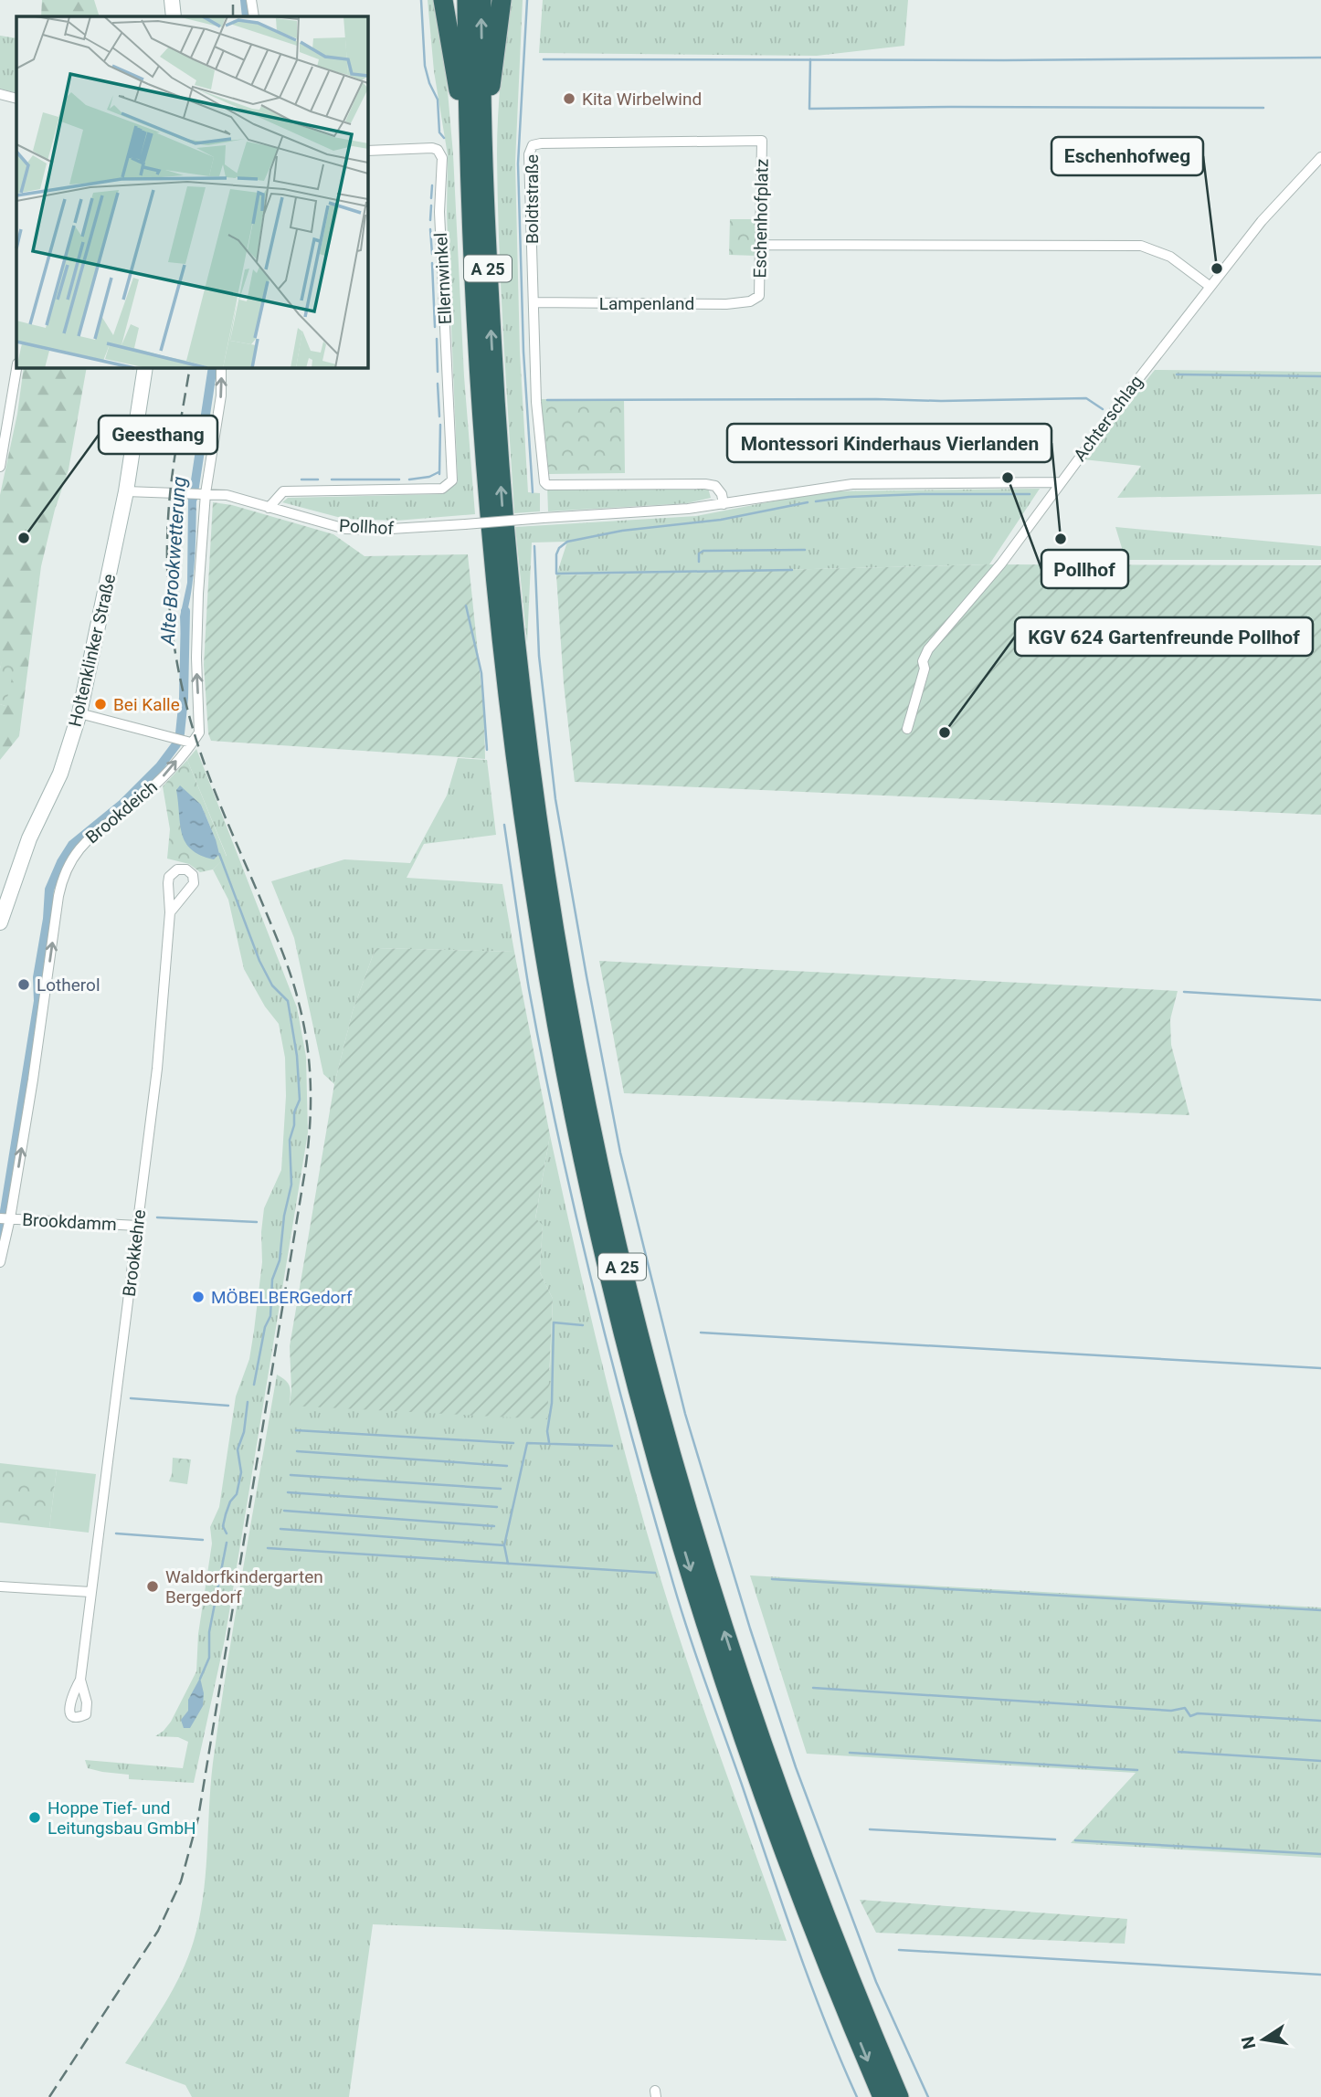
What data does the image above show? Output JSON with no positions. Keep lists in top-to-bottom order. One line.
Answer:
{"streets":{"highway":["A 25"],"main road":["Holtenklinker Straße"],"street":["Boldtstraße","Eschenhofplatz","Ellernwinkel","Lampenland","Achterschlag","Pollhof","Brookdeich","Brookdamm","Brookkehre"]},"crossings":[["Boldtstraße","Eschenhofplatz"],["Boldtstraße","Lampenland"],["Boldtstraße","Pollhof"],["Eschenhofplatz","Lampenland"],["Ellernwinkel","Pollhof"],["Pollhof","Holtenklinker Straße"],["Pollhof","Brookdeich"],["Brookdeich","Brookdamm"],["Brookdamm","Brookkehre"]],"one_way":["Brookdeich"],"water":["Alte Brookwetterung"],"places":["Kita Wirbelwind","Eschenhofweg","Pollhof","Geesthang","Montessori Kinderhaus Vierlanden","Bei Kalle","KGV 624 Gartenfreunde Pollhof","Lotherol","MÖBELBERGedorf","Waldorfkindergarten Bergedorf","Hoppe Tief- und Leitungsbau GmbH"],"north":"left"}
